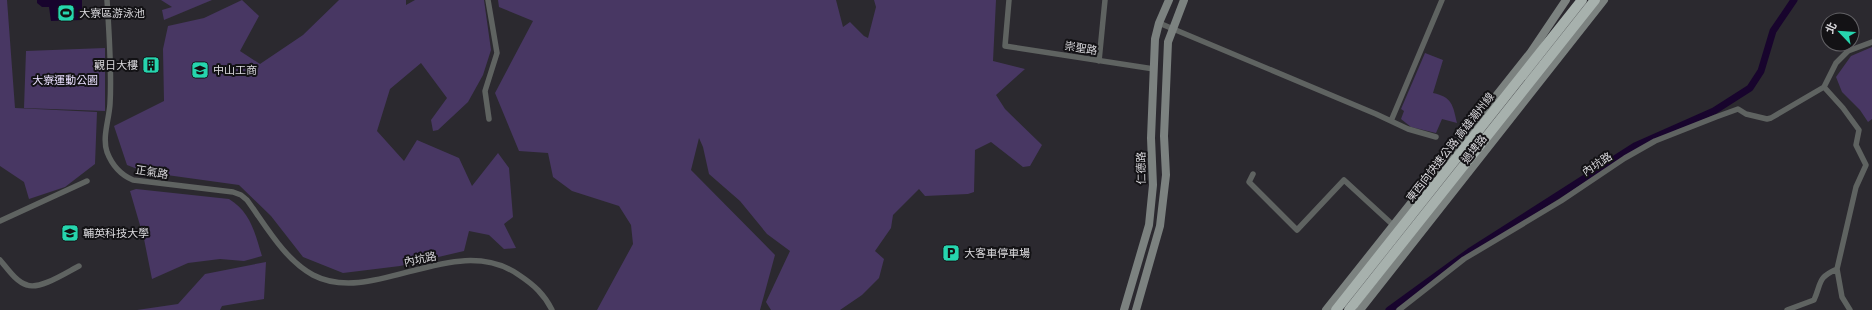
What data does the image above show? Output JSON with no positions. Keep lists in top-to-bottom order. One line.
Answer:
{"streets":{"highway":["東西向快速公路 高雄潮州線"],"main road":["過埤路","仁德路"],"street":["崇聖路","內坑路","正氣路"]},"crossings":[["崇聖路","仁德路"],["內坑路","正氣路"]],"parks":["大寮運動公園"],"places":{"sports":["大寮區游泳池"],"building":["觀日大樓"],"school or university":["中山工商","輔英科技大學"],"parking":["大客車停車場"]},"north":"top left"}
